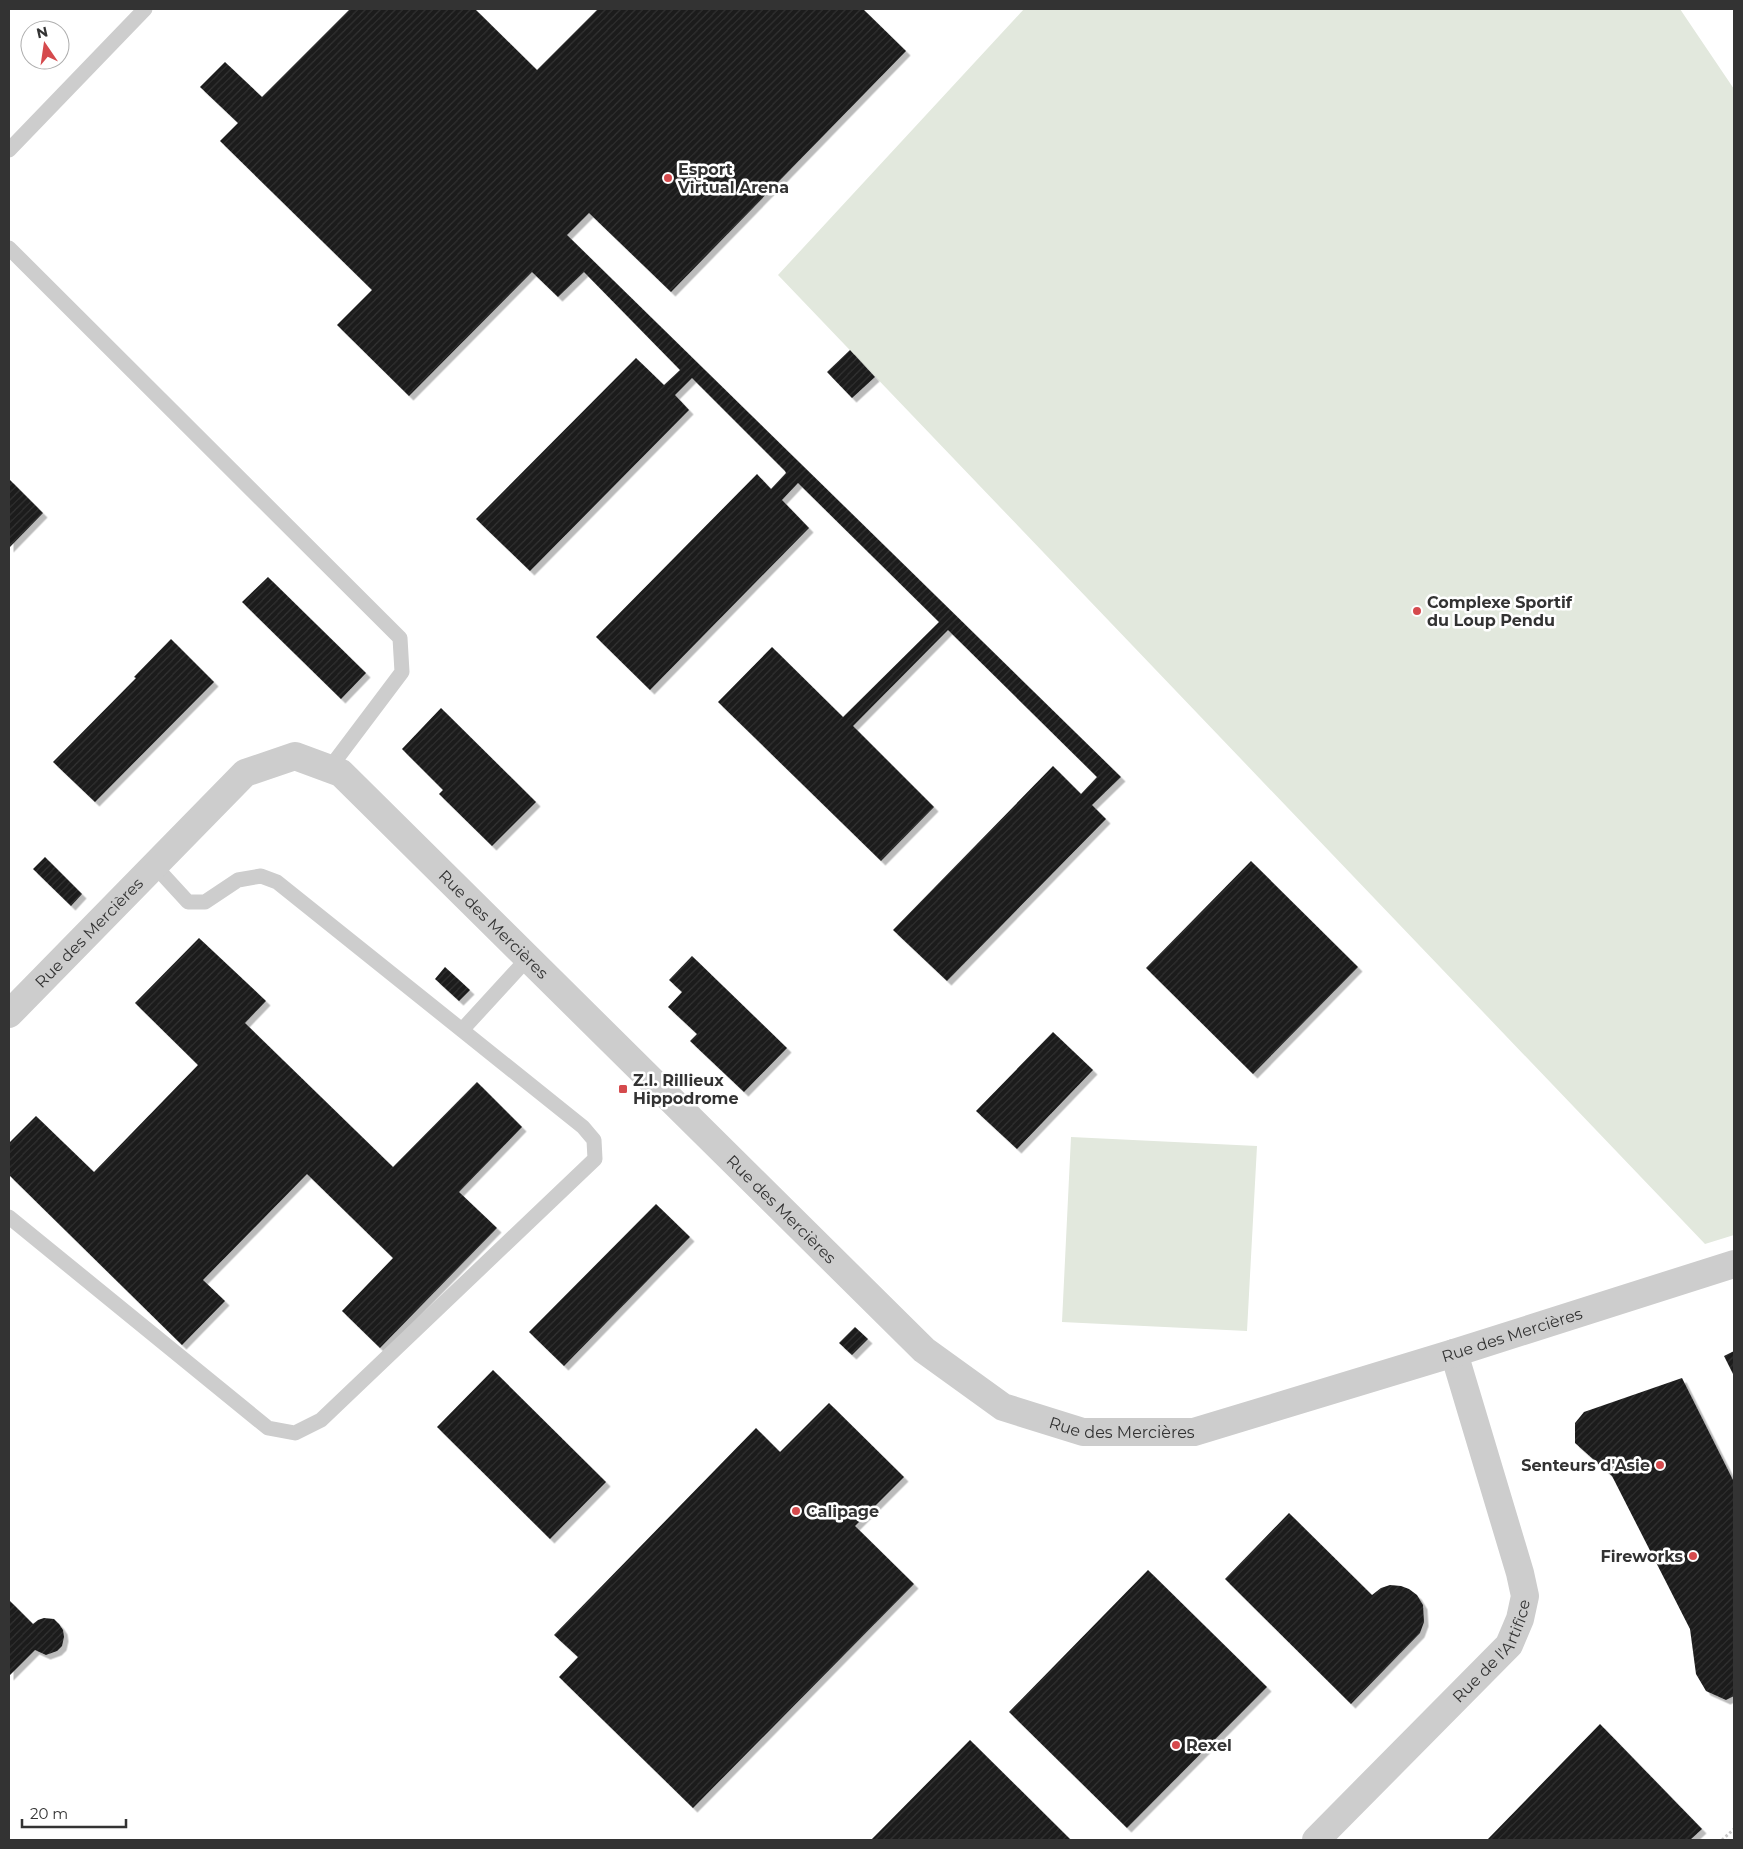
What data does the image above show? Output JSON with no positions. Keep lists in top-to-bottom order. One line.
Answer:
{"streets":{"street":["Rue des Mercières","Rue de l'Artifice"]},"crossings":[["Rue des Mercières","Rue de l'Artifice"]],"places":{"other":["Esport Virtual Arena","Complexe Sportif du Loup Pendu","Senteurs d'Asie","Calipage","Fireworks","Rexel"],"transit":["Z.I. Rillieux Hippodrome"]},"scale_bar":"20 m","north":"top"}
